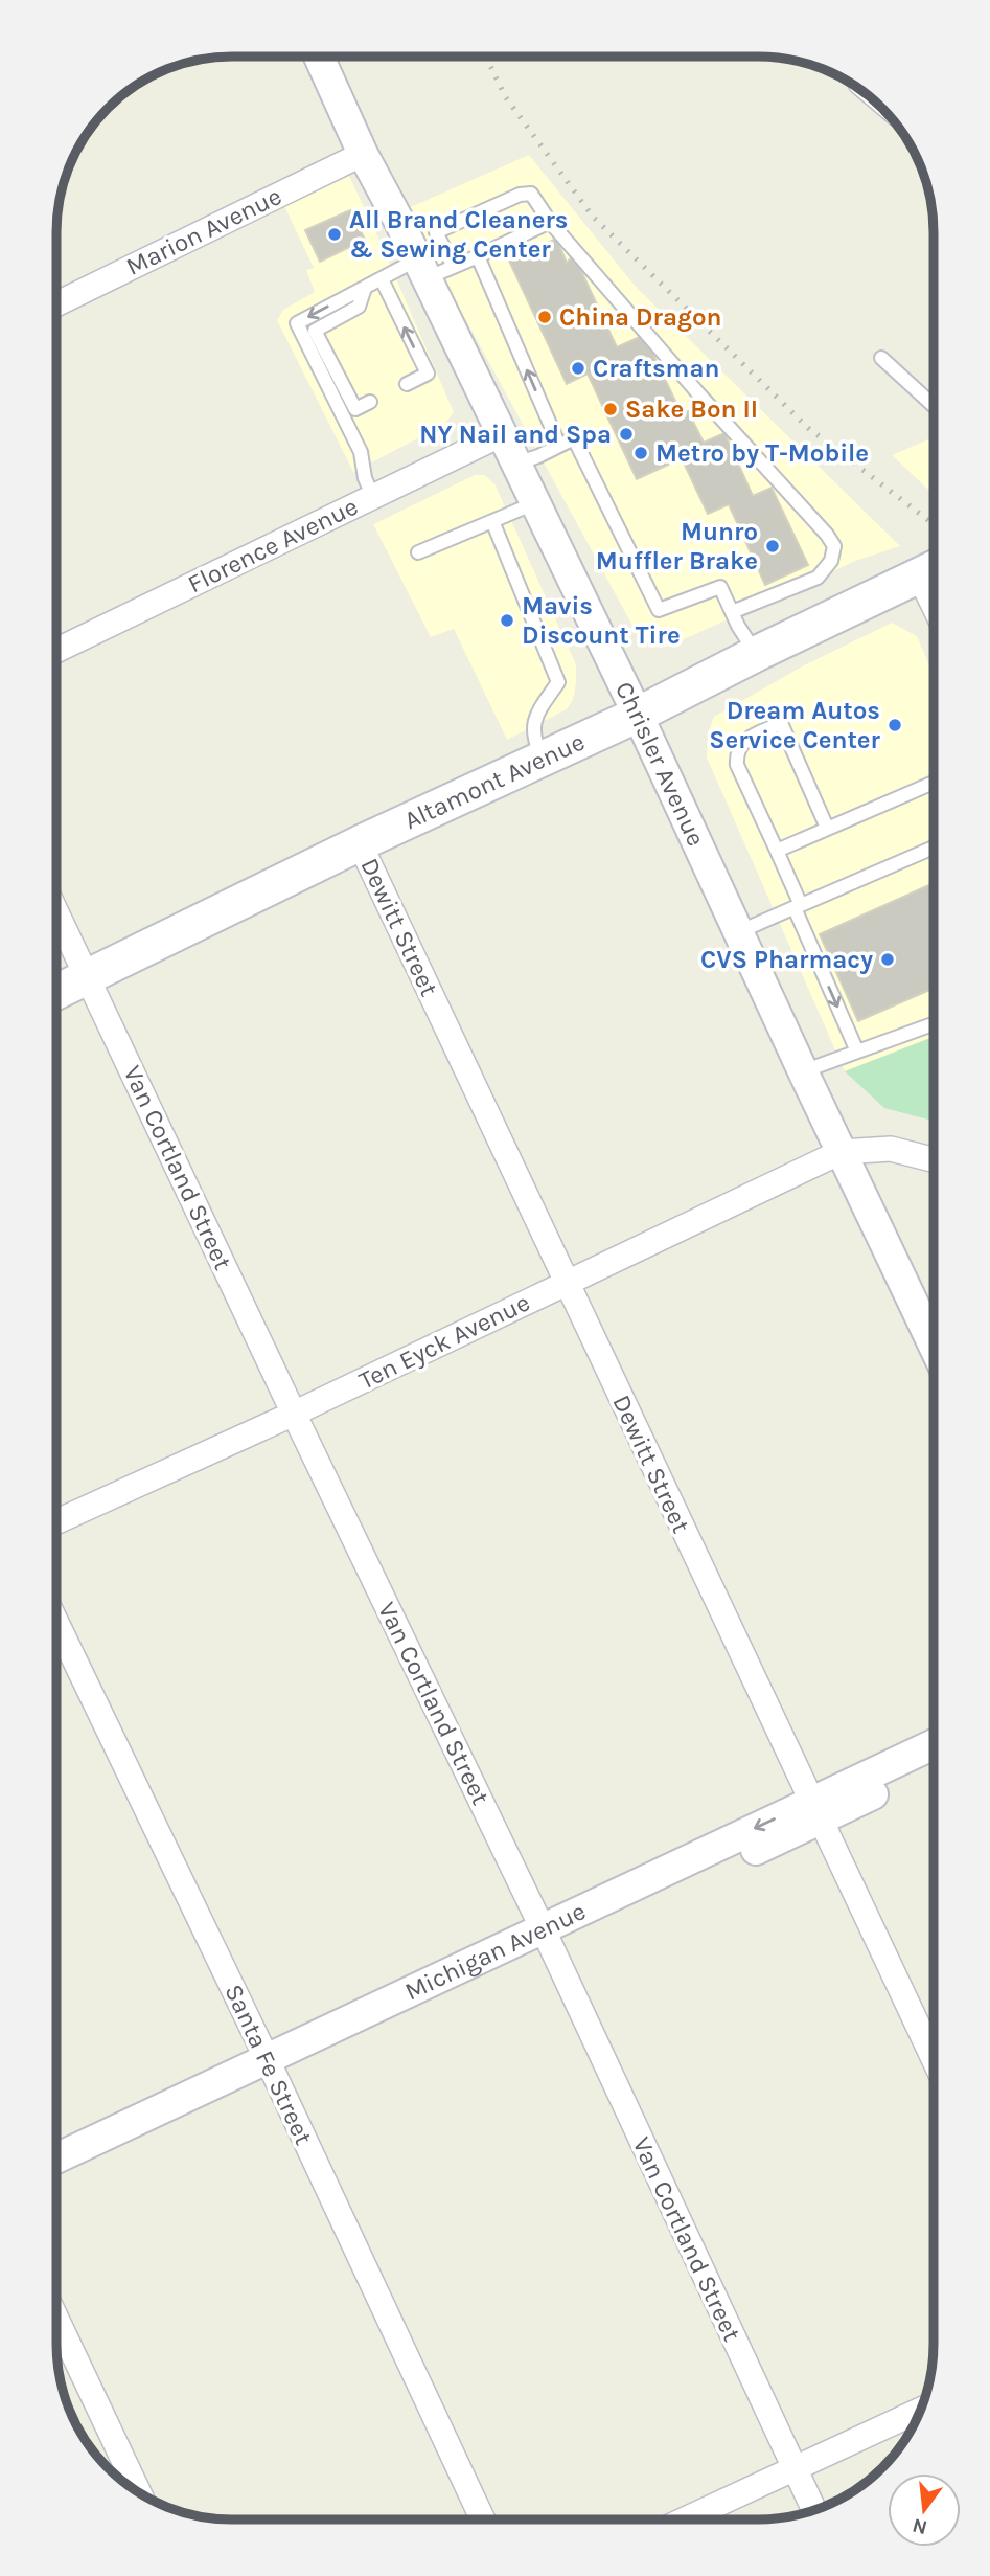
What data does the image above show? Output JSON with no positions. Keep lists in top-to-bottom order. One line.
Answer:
{"streets":{"main road":["Altamont Avenue"],"street":["Marion Avenue","Florence Avenue","Chrisler Avenue","Dewitt Street","Van Cortland Street","Ten Eyck Avenue","Michigan Avenue","Santa Fe Street"]},"crossings":[["Marion Avenue","Chrisler Avenue"],["Florence Avenue","Chrisler Avenue"],["Chrisler Avenue","Altamont Avenue"],["Chrisler Avenue","Ten Eyck Avenue"],["Altamont Avenue","Dewitt Street"],["Altamont Avenue","Van Cortland Street"],["Dewitt Street","Ten Eyck Avenue"],["Dewitt Street","Michigan Avenue"],["Van Cortland Street","Ten Eyck Avenue"],["Van Cortland Street","Michigan Avenue"],["Michigan Avenue","Santa Fe Street"]],"places":["All Brand Cleaners & Sewing Center","China Dragon","Craftsman","Sake Bon II","NY Nail and Spa","Metro by T-Mobile","Munro Muffler Brake","Mavis Discount Tire","Dream Autos Service Center","CVS Pharmacy"],"north":"bottom"}
